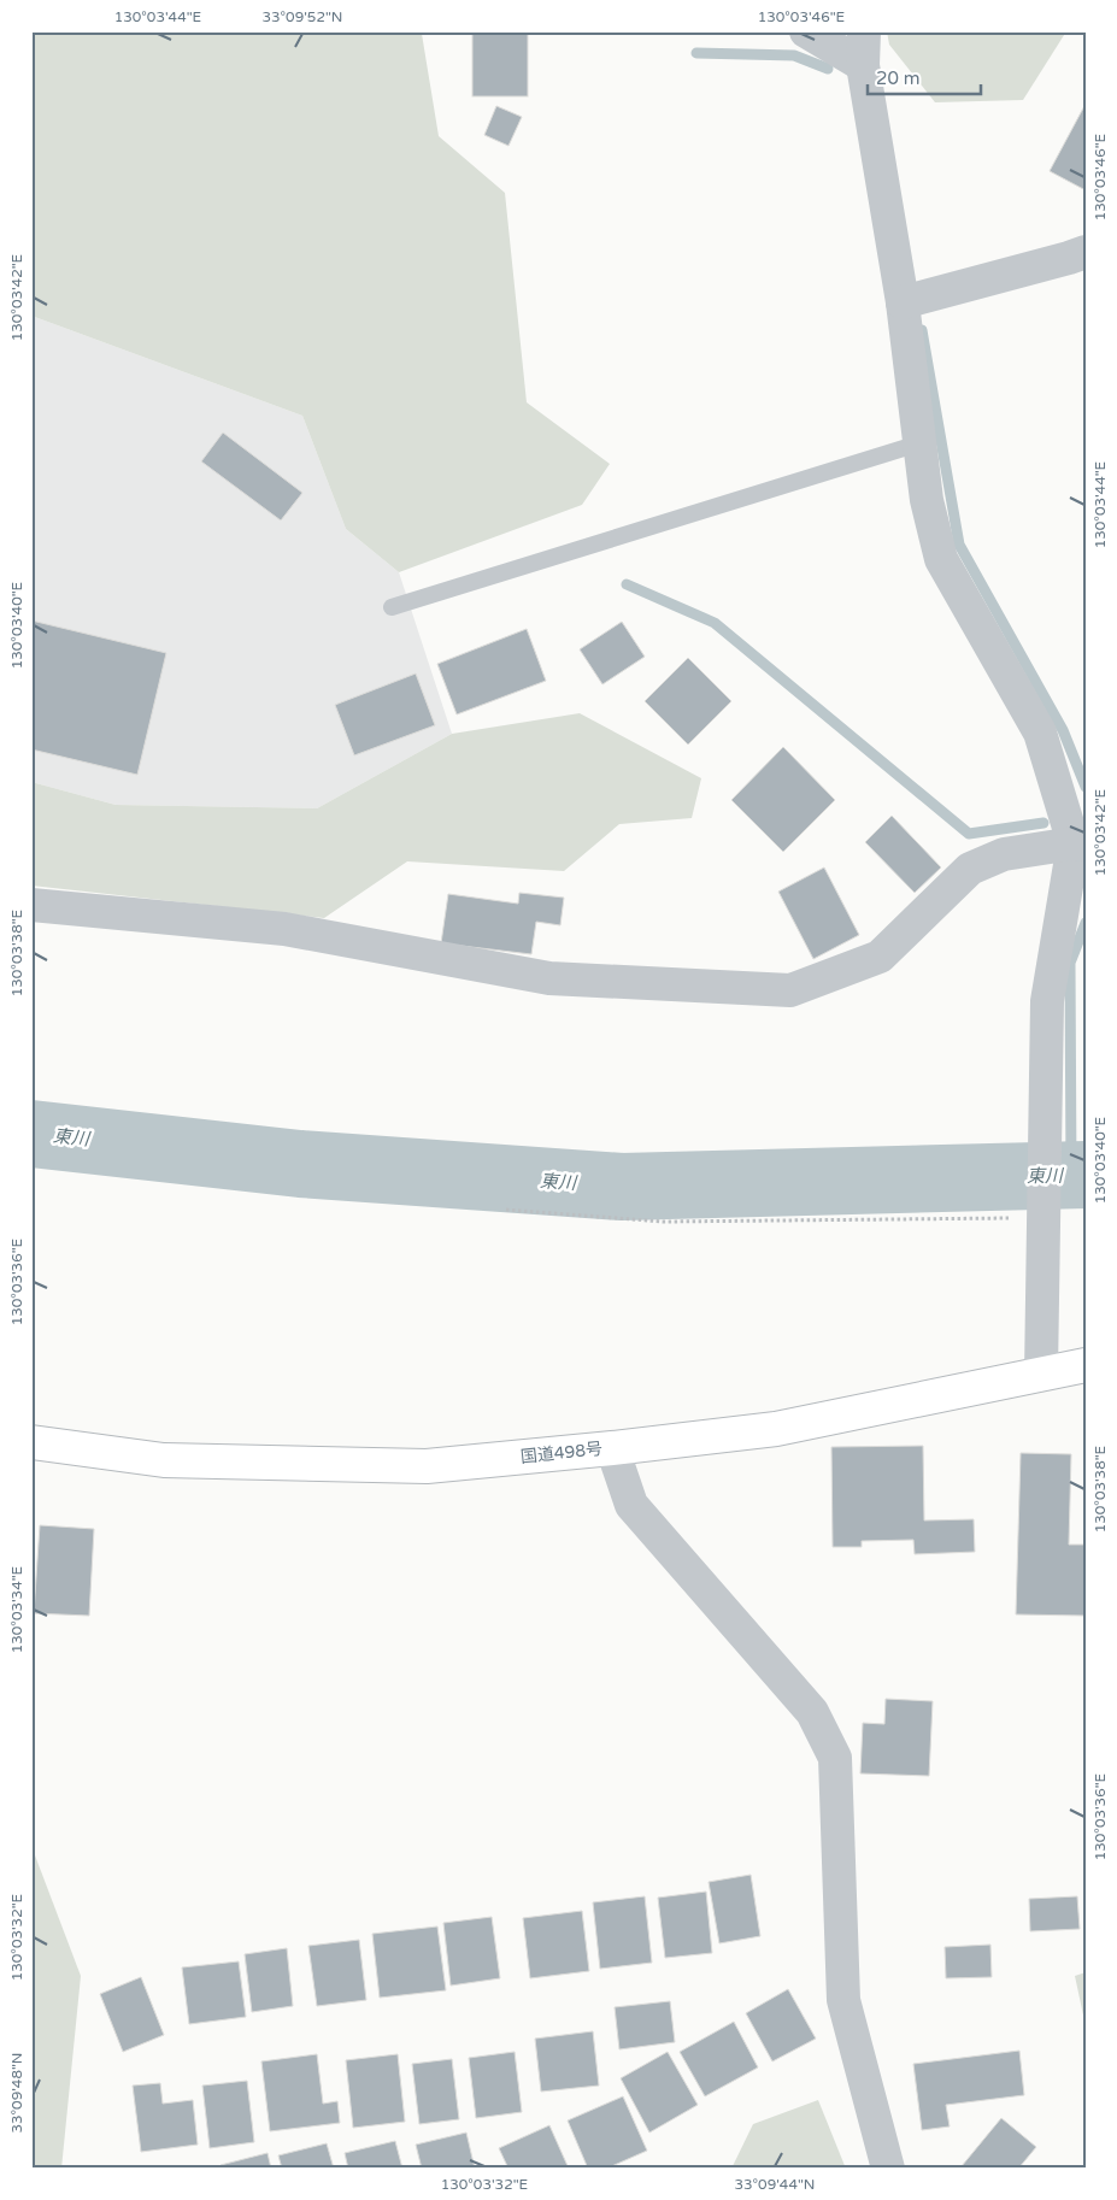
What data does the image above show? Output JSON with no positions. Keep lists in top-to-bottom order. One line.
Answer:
{"streets":{"highway":["国道498号"]},"water":["東川"],"scale_bar":"20 m","coordinates":["130°03'44\"E","33°09'52\"N","130°03'46\"E","130°03'42\"E","130°03'40\"E","130°03'38\"E","130°03'36\"E","130°03'34\"E","130°03'32\"E","33°09'48\"N","33°09'44\"N"]}
